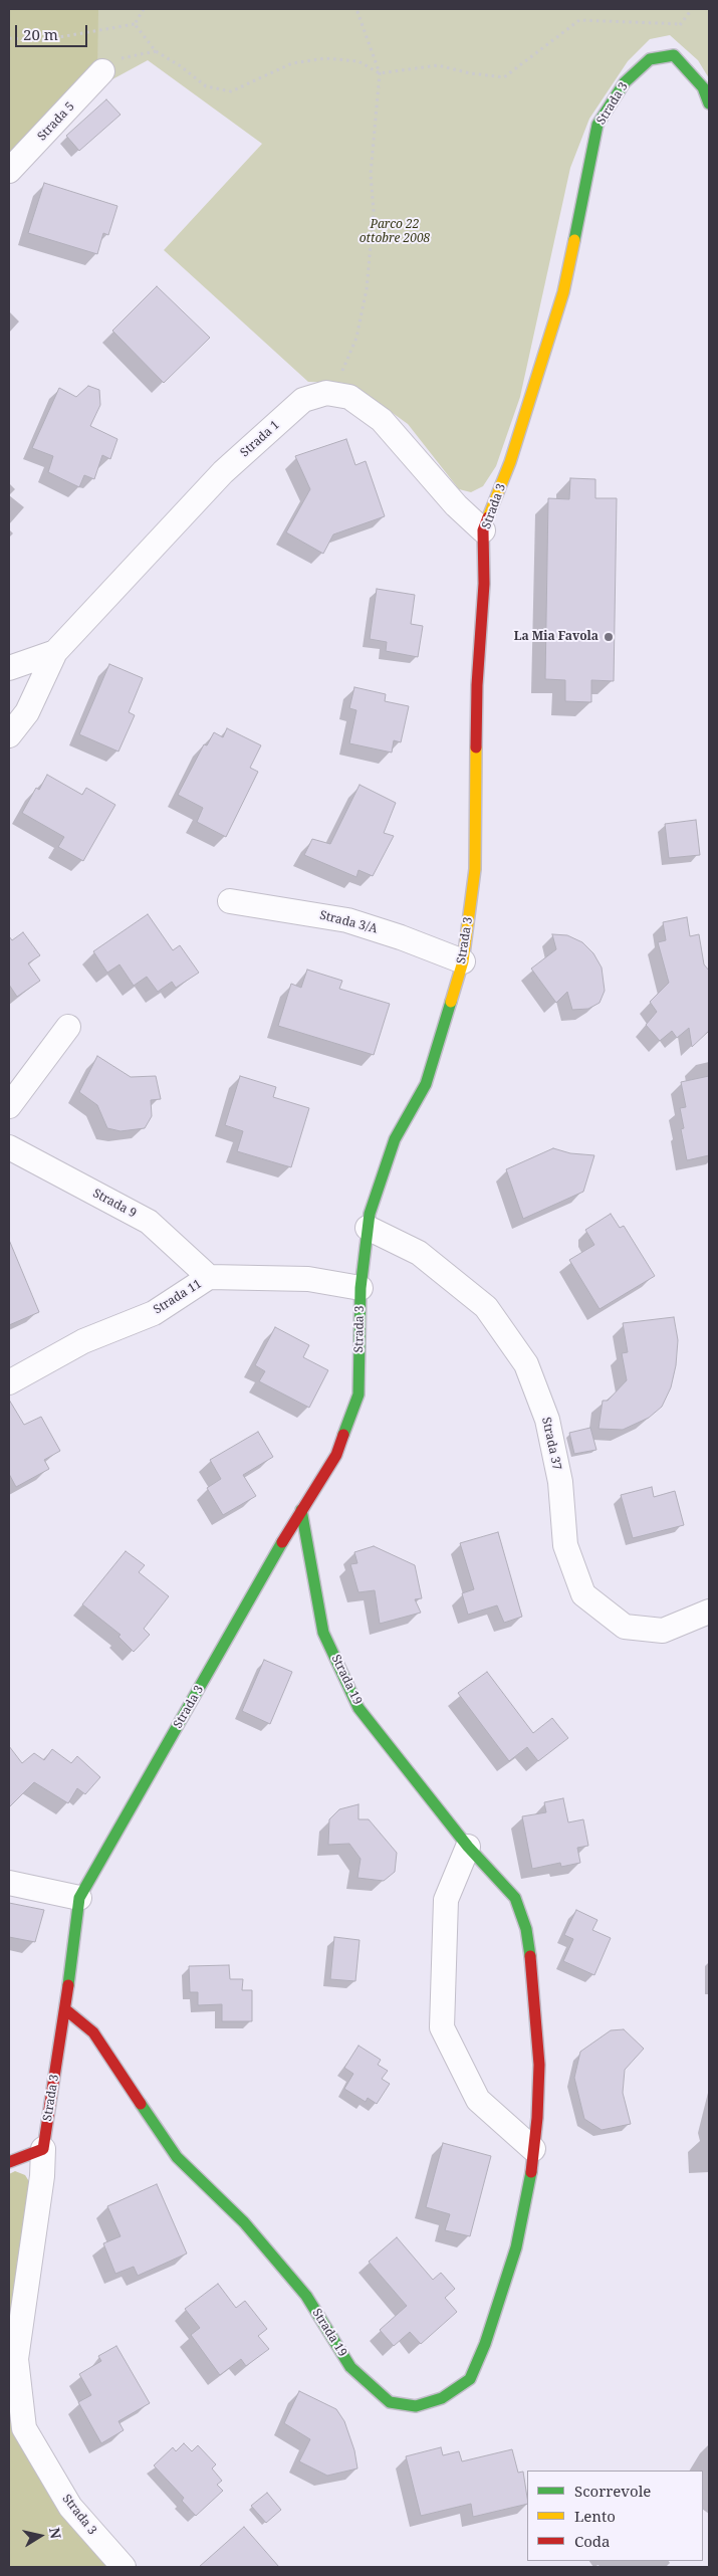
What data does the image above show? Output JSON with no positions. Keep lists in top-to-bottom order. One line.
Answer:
{"streets":{"street":["Strada 3","Strada 5","Strada 1","Strada 3/A","Strada 9","Strada 11","Strada 37","Strada 19"]},"crossings":[["Strada 3","Strada 1"],["Strada 3","Strada 3/A"],["Strada 3","Strada 11"],["Strada 3","Strada 37"],["Strada 3","Strada 19"],["Strada 9","Strada 11"]],"parks":["Parco 22 ottobre 2008"],"places":["La Mia Favola"],"legend":["Scorrevole","Lento","Coda"],"scale_bar":"20 m","north":"right"}
